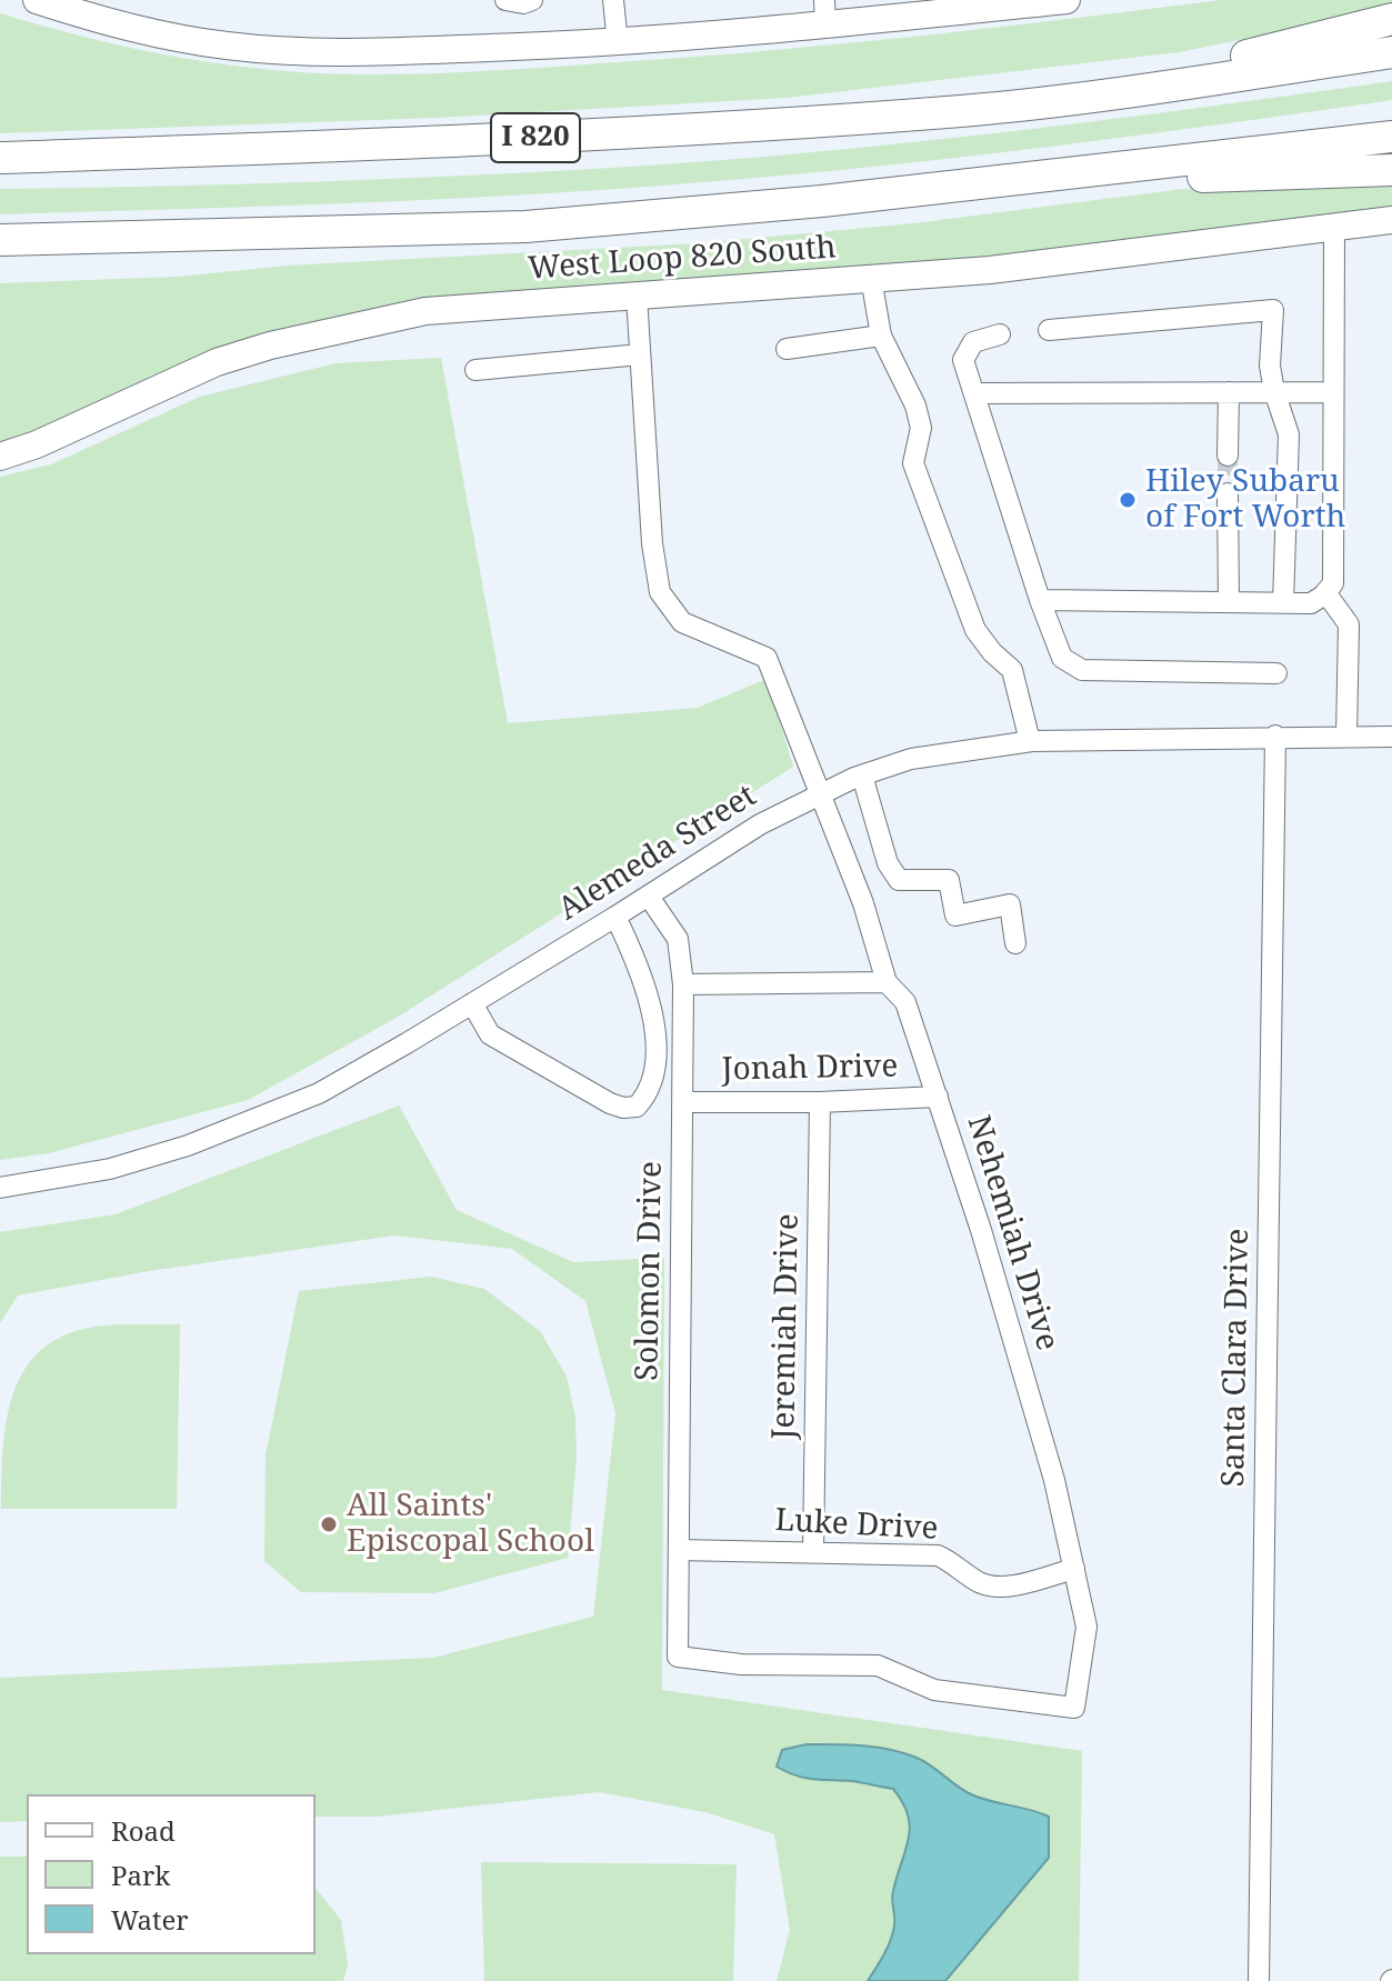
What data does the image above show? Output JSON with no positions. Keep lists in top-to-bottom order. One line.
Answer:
{"streets":{"highway":["I 820"],"main road":["West Loop 820 South"],"street":["Alemeda Street","Jonah Drive","Nehemiah Drive","Solomon Drive","Jeremiah Drive","Santa Clara Drive","Luke Drive"]},"crossings":[["West Loop 820 South","Nehemiah Drive"],["Alemeda Street","Nehemiah Drive"],["Alemeda Street","Solomon Drive"],["Alemeda Street","Santa Clara Drive"],["Jonah Drive","Nehemiah Drive"],["Jonah Drive","Solomon Drive"],["Jonah Drive","Jeremiah Drive"],["Nehemiah Drive","Solomon Drive"],["Nehemiah Drive","Luke Drive"],["Solomon Drive","Luke Drive"],["Jeremiah Drive","Luke Drive"]],"places":["Hiley Subaru of Fort Worth","All Saints' Episcopal School"],"legend":["Road","Park","Water"]}
